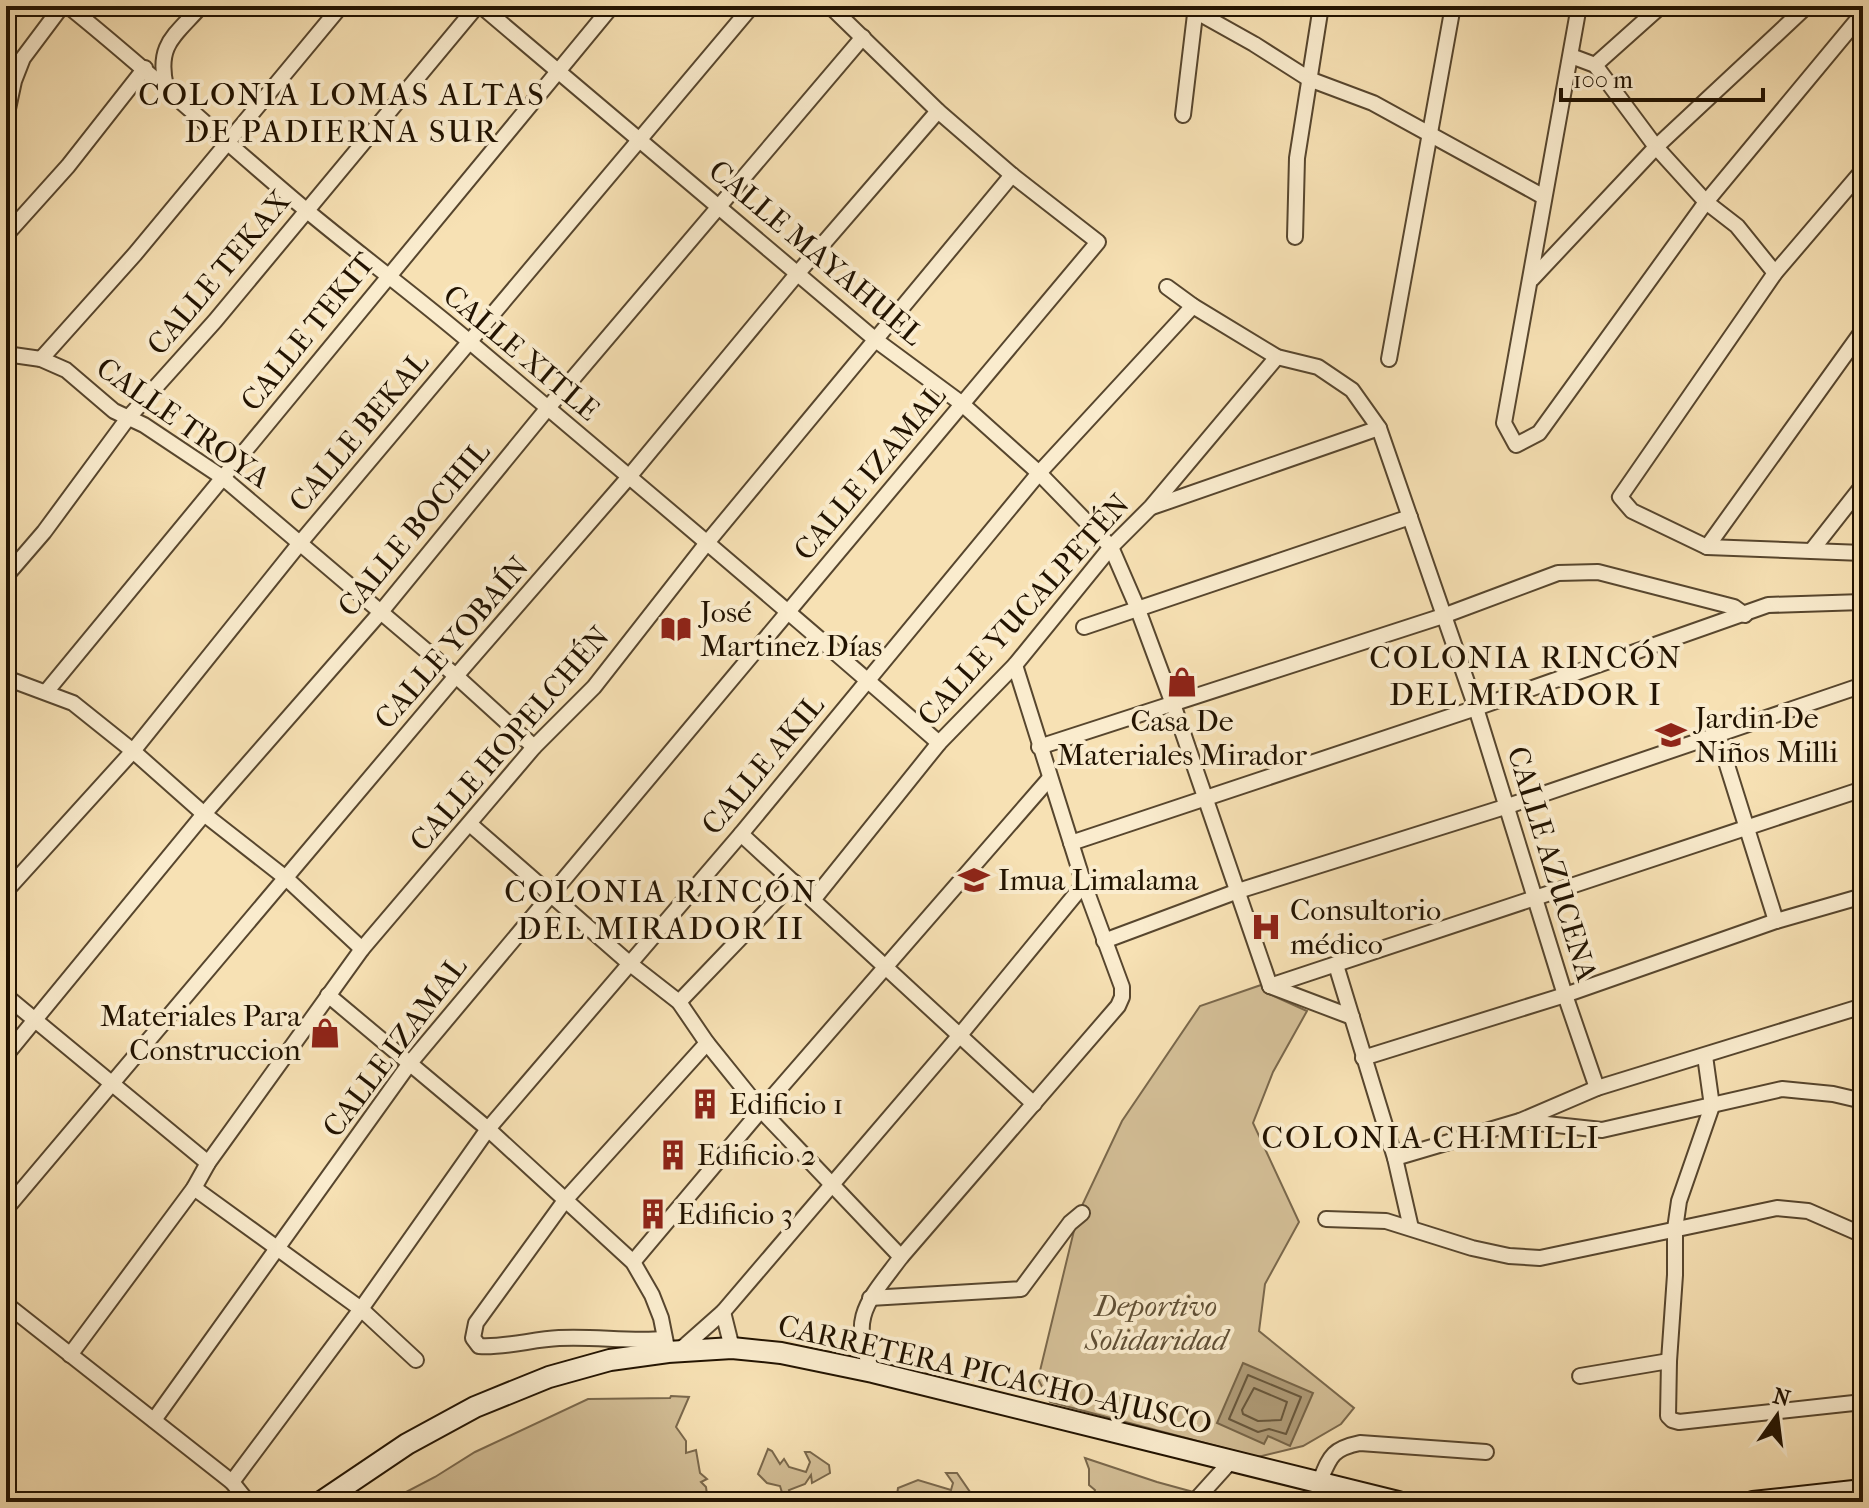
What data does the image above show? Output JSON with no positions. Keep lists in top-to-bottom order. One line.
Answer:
{"streets":{"main road":["CARRETERA PICACHO-AJUSCO"],"street":["CALLE MAYAHUEL","CALLE TEKAX","CALLE TEKIT","CALLE XITLE","CALLE TROYA","CALLE BEKAL","CALLE IZAMAL","CALLE BOCHIL","CALLE YUCALPETÉN","CALLE YOBAÍN","CALLE HOPELCHÉN","CALLE AKIL","CALLE AZUCENA"]},"crossings":[["CALLE MAYAHUEL","CALLE TEKAX"],["CALLE MAYAHUEL","CALLE TEKIT"],["CALLE MAYAHUEL","CALLE BEKAL"],["CALLE MAYAHUEL","CALLE IZAMAL"],["CALLE MAYAHUEL","CALLE BOCHIL"],["CALLE MAYAHUEL","CALLE YUCALPETÉN"],["CALLE MAYAHUEL","CALLE YOBAÍN"],["CALLE MAYAHUEL","CALLE HOPELCHÉN"],["CALLE MAYAHUEL","CALLE AKIL"],["CALLE TEKAX","CALLE XITLE"],["CALLE TEKAX","CALLE TROYA"],["CALLE TEKIT","CALLE XITLE"],["CALLE TEKIT","CALLE TROYA"],["CALLE XITLE","CALLE BEKAL"],["CALLE XITLE","CALLE IZAMAL"],["CALLE XITLE","CALLE BOCHIL"],["CALLE XITLE","CALLE YUCALPETÉN"],["CALLE XITLE","CALLE YOBAÍN"],["CALLE XITLE","CALLE HOPELCHÉN"],["CALLE XITLE","CALLE AKIL"],["CALLE TROYA","CALLE BEKAL"],["CALLE TROYA","CALLE BOCHIL"],["CALLE TROYA","CALLE YOBAÍN"],["CALLE TROYA","CALLE HOPELCHÉN"],["CALLE IZAMAL","CALLE HOPELCHÉN"],["CALLE YUCALPETÉN","CALLE AZUCENA"],["CALLE AKIL","CALLE AZUCENA"]],"districts":["COLONIA LOMAS ALTAS DE PADIERNA SUR","COLONIA RINCÓN DEL MIRADOR I","COLONIA RINCÓN DEL MIRADOR II","COLONIA CHIMILLI"],"parks":["Deportivo Solidaridad"],"places":{"library":["José Martinez Días"],"shop":["Casa De Materiales Mirador","Materiales Para Construccion"],"school or university":["Jardin De Niños Milli","Imua Limalama"],"hospital":["Consultorio médico"],"building":["Edificio 1","Edificio 2","Edificio 3"]},"scale_bar":"100 m","north":"top"}
